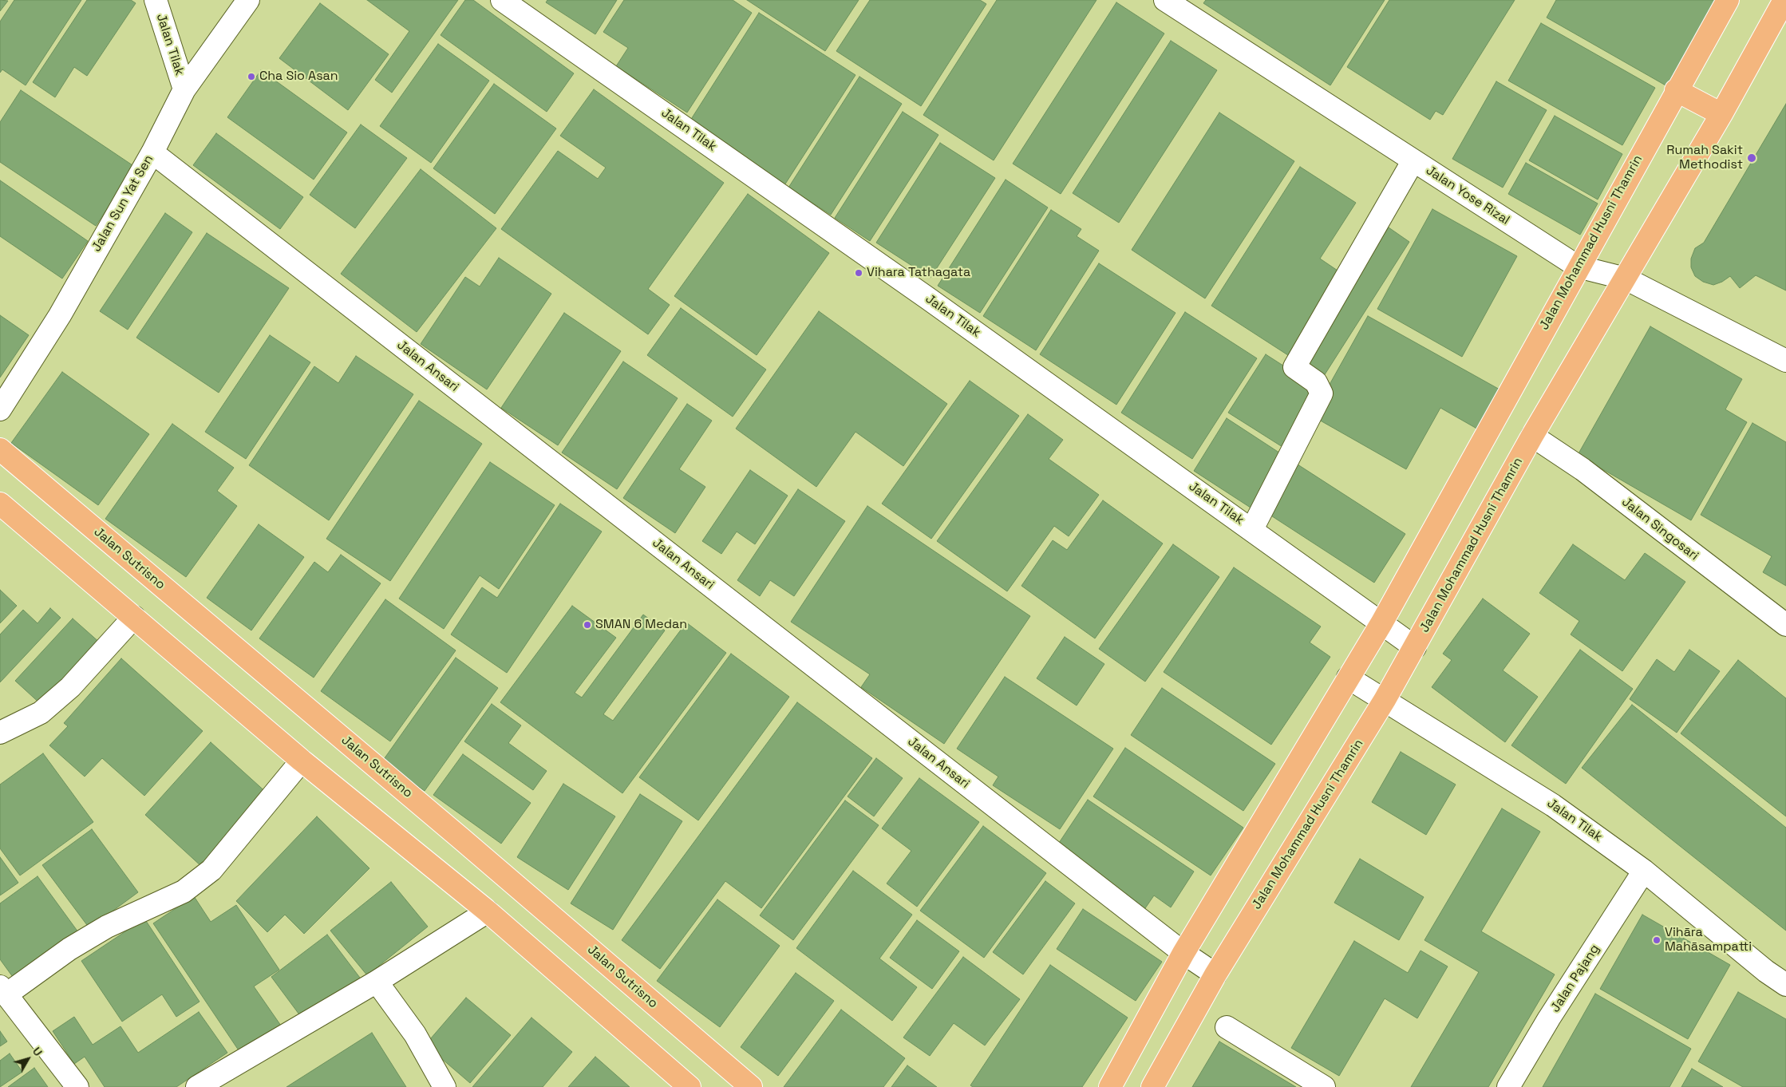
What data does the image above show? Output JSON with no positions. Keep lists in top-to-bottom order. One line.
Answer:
{"streets":{"main road":["Jalan Mohammad Husni Thamrin","Jalan Sutrisno"],"street":["Jalan Tilak","Jalan Yose Rizal","Jalan Sun Yat Sen","Jalan Ansari","Jalan Singosari","Jalan Pajang"]},"crossings":[["Jalan Tilak","Jalan Sun Yat Sen"],["Jalan Tilak","Jalan Mohammad Husni Thamrin"],["Jalan Tilak","Jalan Pajang"],["Jalan Yose Rizal","Jalan Mohammad Husni Thamrin"],["Jalan Sun Yat Sen","Jalan Ansari"],["Jalan Mohammad Husni Thamrin","Jalan Ansari"],["Jalan Mohammad Husni Thamrin","Jalan Singosari"]],"places":["Cha Sio Asan","Rumah Sakit Methodist","Vihara Tathagata","SMAN 6 Medan","Vihāra Mahāsampatti"],"north":"top right"}
